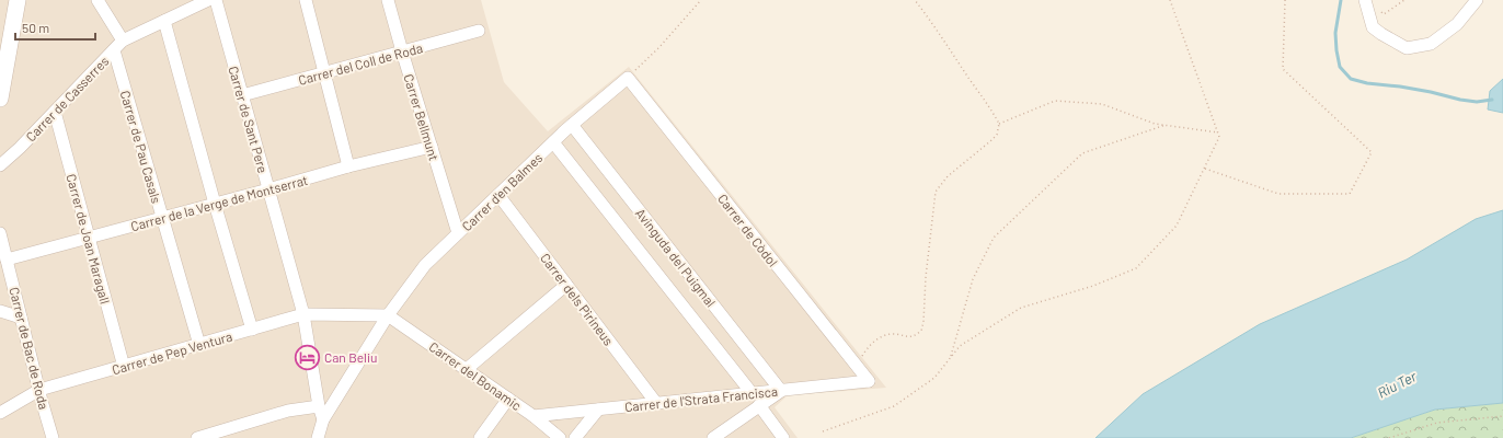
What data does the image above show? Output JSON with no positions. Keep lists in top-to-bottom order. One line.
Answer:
{"streets":{"street":["Carrer del Coll de Roda","Carrer de Casserres","Carrer Bellmunt","Carrer de Sant Pere","Carrer de Pau Casals","Carrer d'en Balmes","Carrer de la Verge de Montserrat","Carrer de Còdol","Carrer de Joan Maragall","Avinguda del Puigmal","Carrer dels Pirineus","Carrer de Bac de Roda","Carrer de Pep Ventura","Carrer del Bonamic","Carrer de l'Strata Francisca"]},"crossings":[["Carrer del Coll de Roda","Carrer Bellmunt"],["Carrer del Coll de Roda","Carrer de Sant Pere"],["Carrer de Casserres","Carrer de Pau Casals"],["Carrer de Casserres","Carrer de Joan Maragall"],["Carrer Bellmunt","Carrer d'en Balmes"],["Carrer Bellmunt","Carrer de la Verge de Montserrat"],["Carrer de Sant Pere","Carrer d'en Balmes"],["Carrer de Sant Pere","Carrer de la Verge de Montserrat"],["Carrer de Sant Pere","Carrer de Pep Ventura"],["Carrer de Pau Casals","Carrer de la Verge de Montserrat"],["Carrer de Pau Casals","Carrer de Pep Ventura"],["Carrer d'en Balmes","Carrer de Còdol"],["Carrer d'en Balmes","Avinguda del Puigmal"],["Carrer d'en Balmes","Carrer dels Pirineus"],["Carrer d'en Balmes","Carrer de Pep Ventura"],["Carrer d'en Balmes","Carrer del Bonamic"],["Carrer de la Verge de Montserrat","Carrer de Joan Maragall"],["Carrer de la Verge de Montserrat","Carrer de Bac de Roda"],["Carrer de Còdol","Carrer de l'Strata Francisca"],["Carrer de Joan Maragall","Carrer de Pep Ventura"],["Avinguda del Puigmal","Carrer de l'Strata Francisca"],["Carrer dels Pirineus","Carrer de l'Strata Francisca"],["Carrer de Bac de Roda","Carrer de Pep Ventura"],["Carrer de Pep Ventura","Carrer del Bonamic"],["Carrer del Bonamic","Carrer de l'Strata Francisca"]],"water":["Riu Ter"],"places":{"hotel":["Can Beliu"]},"scale_bar":"50 m"}
